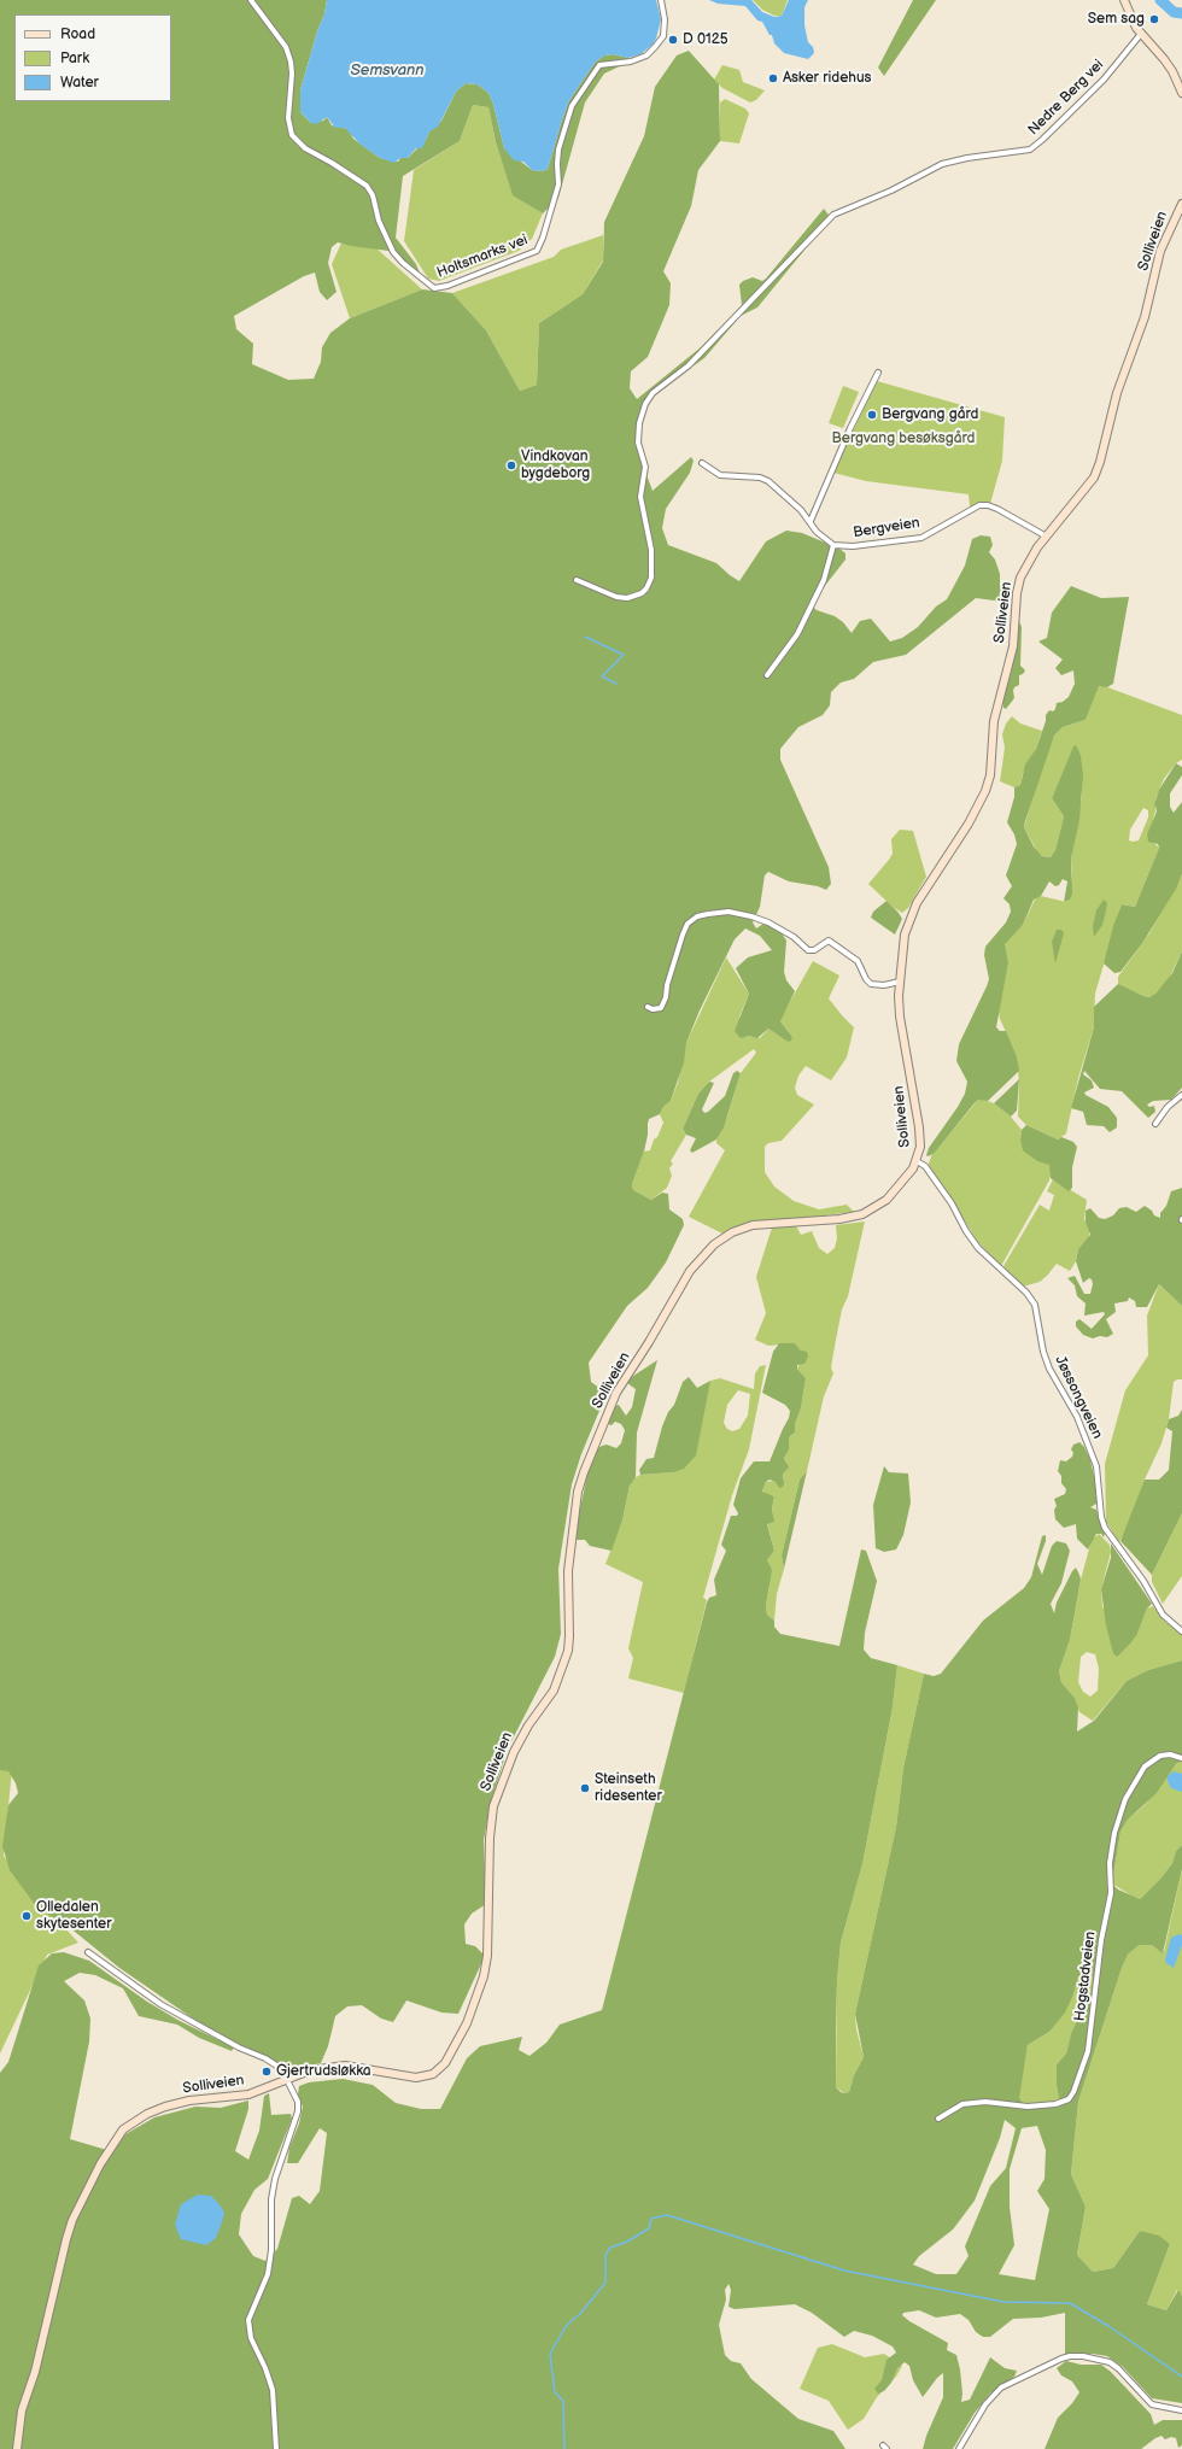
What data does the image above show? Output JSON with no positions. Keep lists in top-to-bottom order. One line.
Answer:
{"streets":{"street":["Nedre Berg vei","Solliveien","Holtsmarks vei","Bergveien","Jøssongveien","Hogstadveien"]},"crossings":[["Solliveien","Bergveien"],["Solliveien","Jøssongveien"]],"water":["Semsvann"],"parks":["Bergvang besøksgård"],"places":["Sem sag","D 0125","Asker ridehus","Bergvang gård","Vindkovan bygdeborg","Steinseth ridesenter","Olledalen skytesenter","Gjertrudsløkka"],"legend":["Road","Park","Water"]}
